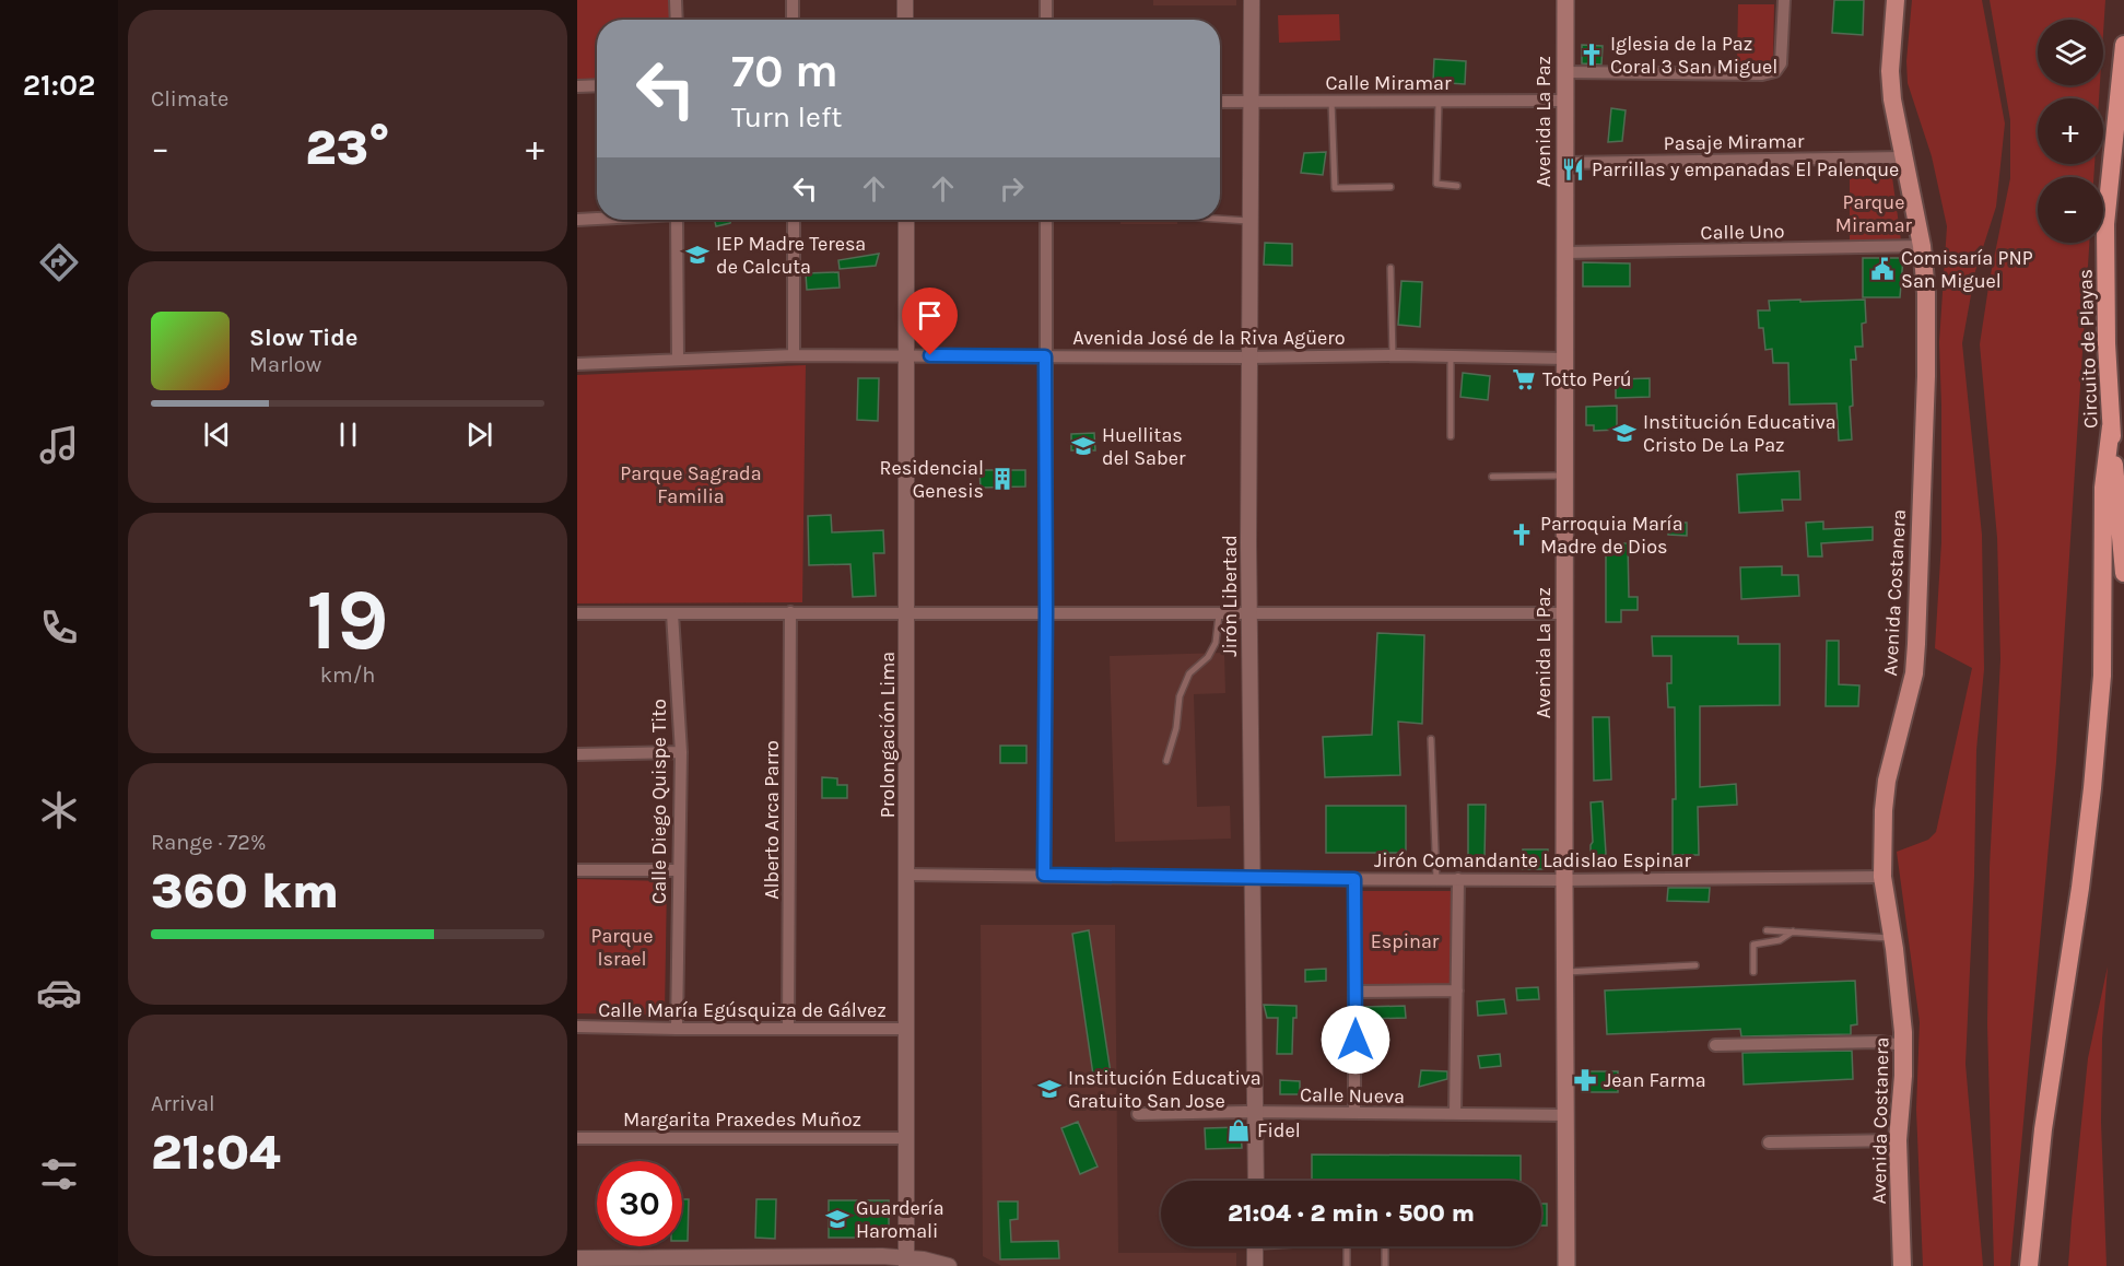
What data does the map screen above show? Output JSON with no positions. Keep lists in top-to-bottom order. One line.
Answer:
{"streets":{"highway":["Circuito de Playas"],"main road":["Avenida La Paz","Avenida Costanera"],"street":["Calle Miramar","Pasaje Miramar","Calle Uno","Avenida José de la Riva Agüero","Jirón Libertad","Prolongación Lima","Calle Diego Quispe Tito","Alberto Arca Parro","Jirón Comandante Ladislao Espinar","Calle María Egúsquiza de Gálvez","Calle Nueva","Margarita Praxedes Muñoz"]},"crossings":[["Calle Miramar","Avenida La Paz"],["Calle Miramar","Jirón Libertad"],["Avenida La Paz","Pasaje Miramar"],["Avenida La Paz","Calle Uno"],["Avenida La Paz","Avenida José de la Riva Agüero"],["Avenida La Paz","Jirón Comandante Ladislao Espinar"],["Avenida La Paz","Calle Nueva"],["Pasaje Miramar","Avenida Costanera"],["Calle Uno","Avenida Costanera"],["Avenida José de la Riva Agüero","Jirón Libertad"],["Avenida José de la Riva Agüero","Prolongación Lima"],["Avenida Costanera","Jirón Comandante Ladislao Espinar"],["Jirón Libertad","Jirón Comandante Ladislao Espinar"],["Jirón Libertad","Calle Nueva"],["Prolongación Lima","Jirón Comandante Ladislao Espinar"],["Prolongación Lima","Calle María Egúsquiza de Gálvez"],["Prolongación Lima","Margarita Praxedes Muñoz"],["Calle Diego Quispe Tito","Calle María Egúsquiza de Gálvez"],["Alberto Arca Parro","Calle María Egúsquiza de Gálvez"]],"parks":["Parque Miramar","Parque Sagrada Familia","Parque Israel","Espinar"],"places":{"church":["Iglesia de la Paz Coral 3 San Miguel","Parroquia María Madre de Dios"],"restaurant":["Parrillas y empanadas El Palenque"],"school or university":["IEP Madre Teresa de Calcuta","Institución Educativa Cristo De La Paz","Huellitas del Saber","Institución Educativa Gratuito San Jose","Guardería Haromali"],"public building":["Comisaría PNP San Miguel"],"supermarket":["Totto Perú"],"building":["Residencial Genesis"],"pharmacy":["Jean Farma"],"shop":["Fidel"]},"page":{"tabs":"21:02","tile":["Climate",["19","km/h"],["Range · 72%","360 km"],["Arrival","21:04"]],"map_buttons":["+","−"],"turn":["70 m","Turn left"],"heat":["−","23°","+"],"song":["Slow Tide","Marlow"],"limit":"30","trip":"21:04 · 2 min · 500 m"}}
